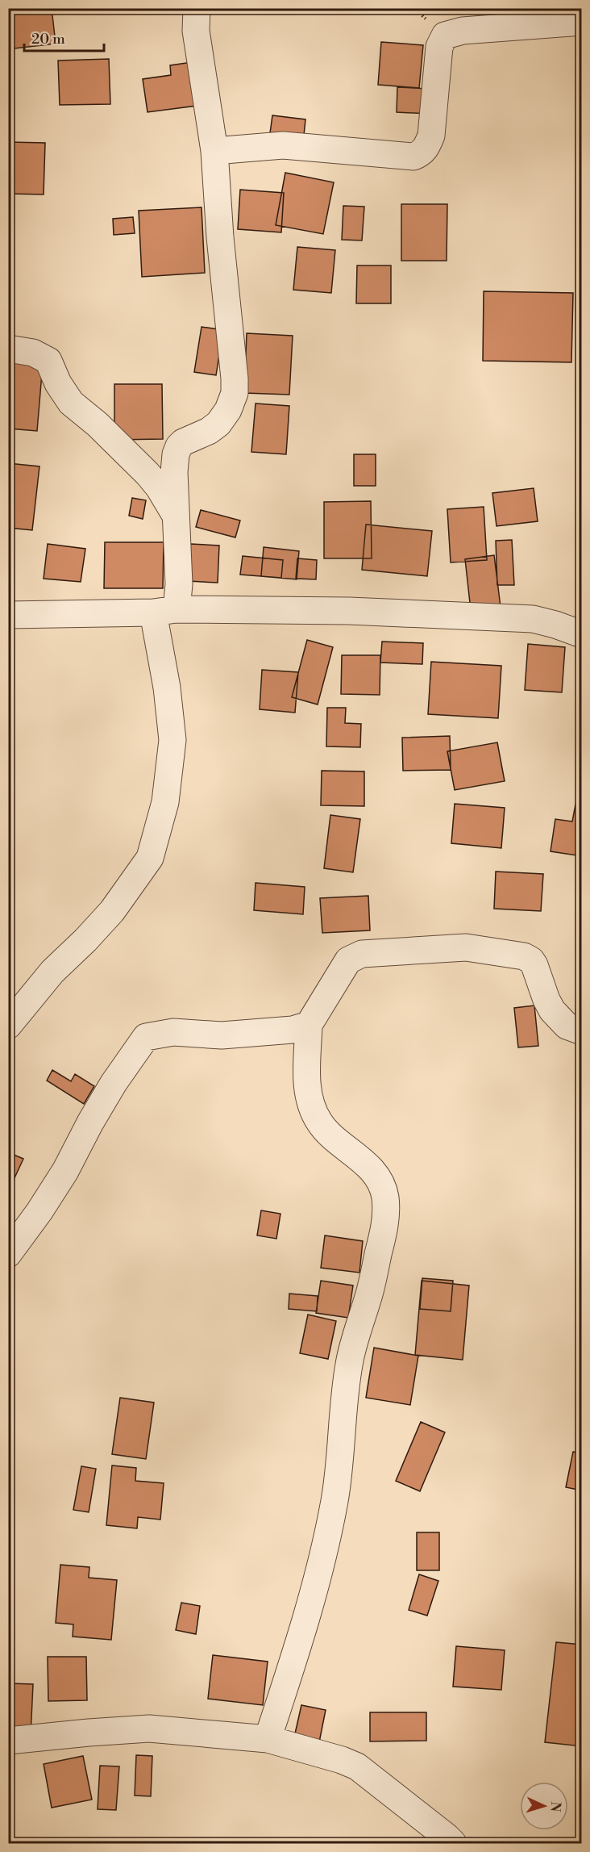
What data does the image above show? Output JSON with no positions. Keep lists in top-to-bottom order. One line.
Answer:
{"scale_bar":"20 m","north":"right"}
